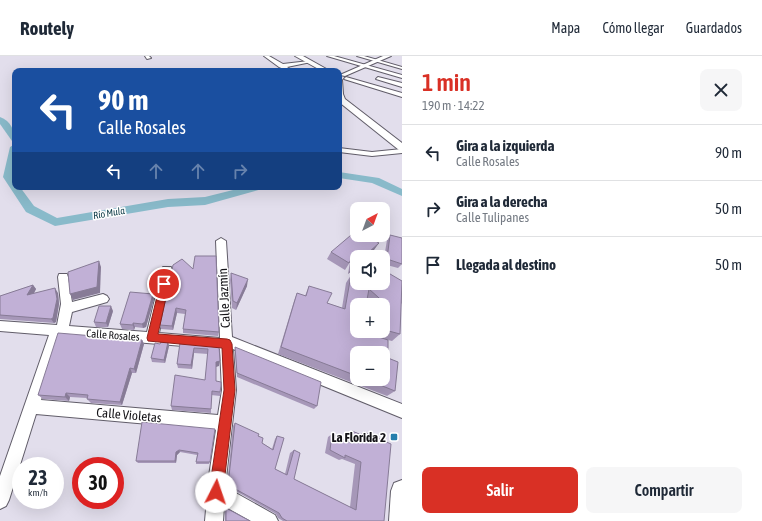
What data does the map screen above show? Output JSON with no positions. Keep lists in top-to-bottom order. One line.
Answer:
{"streets":{"street":["Calle Jazmín","Calle Rosales","Calle Violetas"]},"crossings":[["Calle Jazmín","Calle Rosales"],["Calle Jazmín","Calle Violetas"]],"water":["Río Mula"],"places":{"transit":["La Florida 2"]},"north":"top right","page":{"header":"Routely","nav":["Mapa","Cómo llegar","Guardados"],"heading":["1 min","190 m · 14:22"],"turn":["90 m","Calle Rosales"],"list":[{"name":"Gira a la izquierda","note":"Calle Rosales","value":"90 m"},{"name":"Gira a la derecha","note":"Calle Tulipanes","value":"50 m"},{"name":"Llegada al destino","value":"50 m"}],"map_buttons":["+","−"],"speed":"23 km/h","limit":"30","buttons":["Salir","Compartir"]}}
